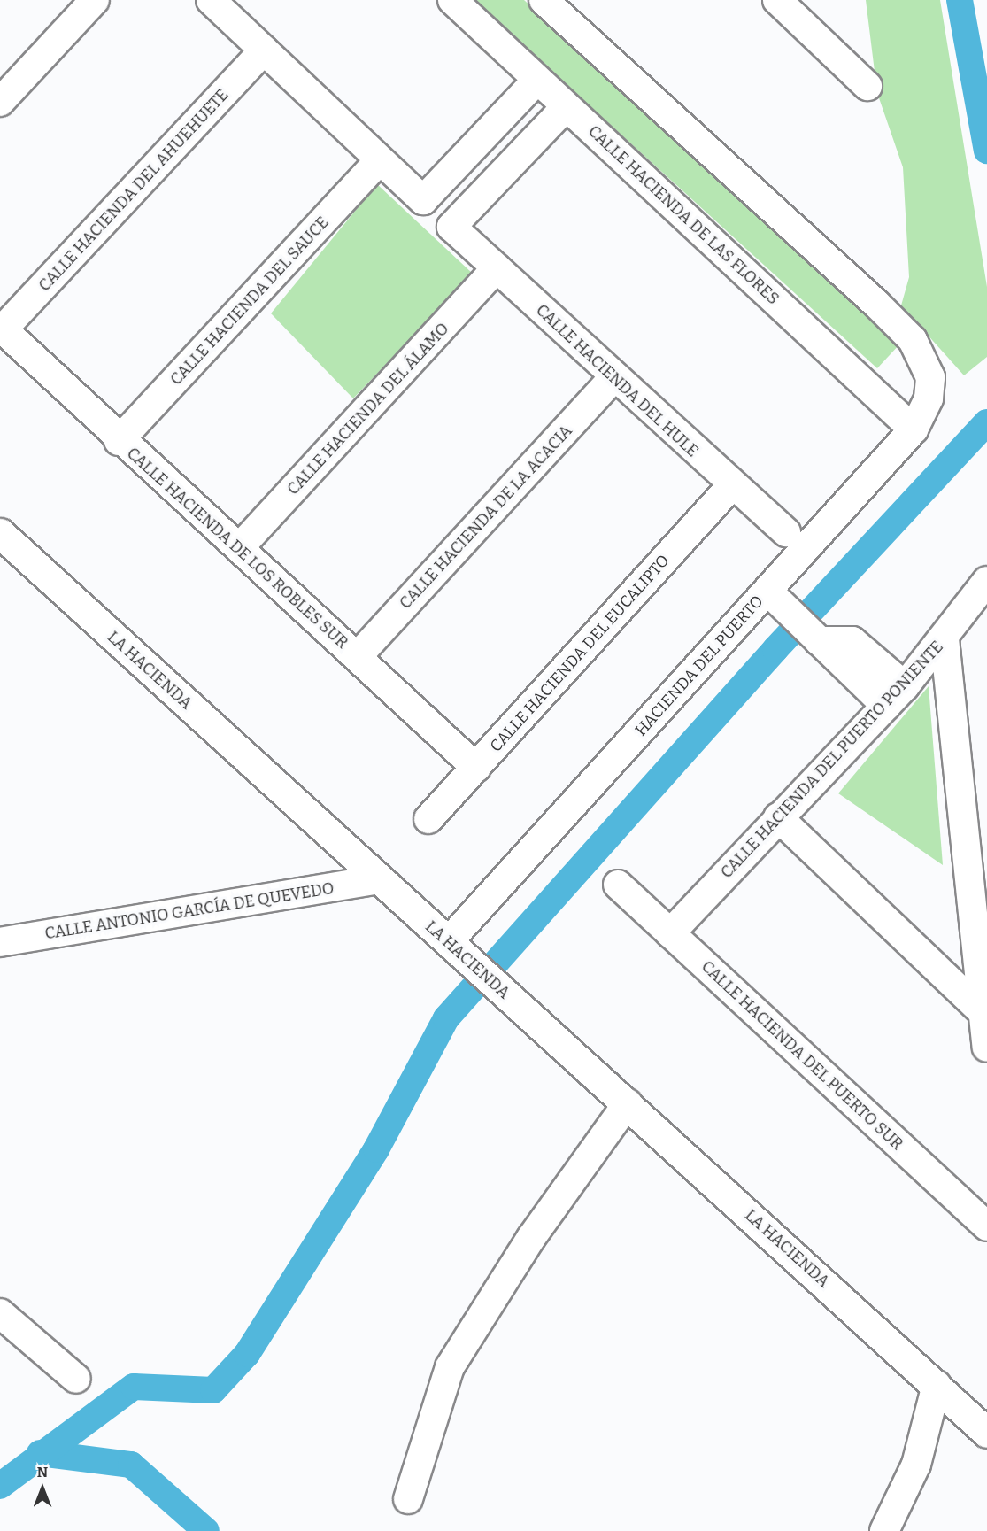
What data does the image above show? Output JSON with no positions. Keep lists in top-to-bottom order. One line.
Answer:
{"streets":{"street":["CALLE HACIENDA DEL AHUEHUETE","CALLE HACIENDA DE LAS FLORES","CALLE HACIENDA DEL SAUCE","CALLE HACIENDA DEL HULE","CALLE HACIENDA DEL ÁLAMO","CALLE HACIENDA DE LA ACACIA","CALLE HACIENDA DE LOS ROBLES SUR","CALLE HACIENDA DEL EUCALIPTO","HACIENDA DEL PUERTO","LA HACIENDA","CALLE HACIENDA DEL PUERTO PONIENTE","CALLE ANTONIO GARCÍA DE QUEVEDO","CALLE HACIENDA DEL PUERTO SUR"]},"crossings":[["CALLE HACIENDA DEL AHUEHUETE","CALLE HACIENDA DE LOS ROBLES SUR"],["CALLE HACIENDA DE LAS FLORES","CALLE HACIENDA DEL HULE"],["CALLE HACIENDA DE LAS FLORES","HACIENDA DEL PUERTO"],["CALLE HACIENDA DEL SAUCE","CALLE HACIENDA DE LOS ROBLES SUR"],["CALLE HACIENDA DEL HULE","CALLE HACIENDA DEL ÁLAMO"],["CALLE HACIENDA DEL HULE","CALLE HACIENDA DE LA ACACIA"],["CALLE HACIENDA DEL HULE","CALLE HACIENDA DEL EUCALIPTO"],["CALLE HACIENDA DEL ÁLAMO","CALLE HACIENDA DE LOS ROBLES SUR"],["CALLE HACIENDA DE LA ACACIA","CALLE HACIENDA DE LOS ROBLES SUR"],["CALLE HACIENDA DE LOS ROBLES SUR","CALLE HACIENDA DEL EUCALIPTO"],["HACIENDA DEL PUERTO","LA HACIENDA"],["LA HACIENDA","CALLE ANTONIO GARCÍA DE QUEVEDO"],["CALLE HACIENDA DEL PUERTO PONIENTE","CALLE HACIENDA DEL PUERTO SUR"]],"north":"top"}
